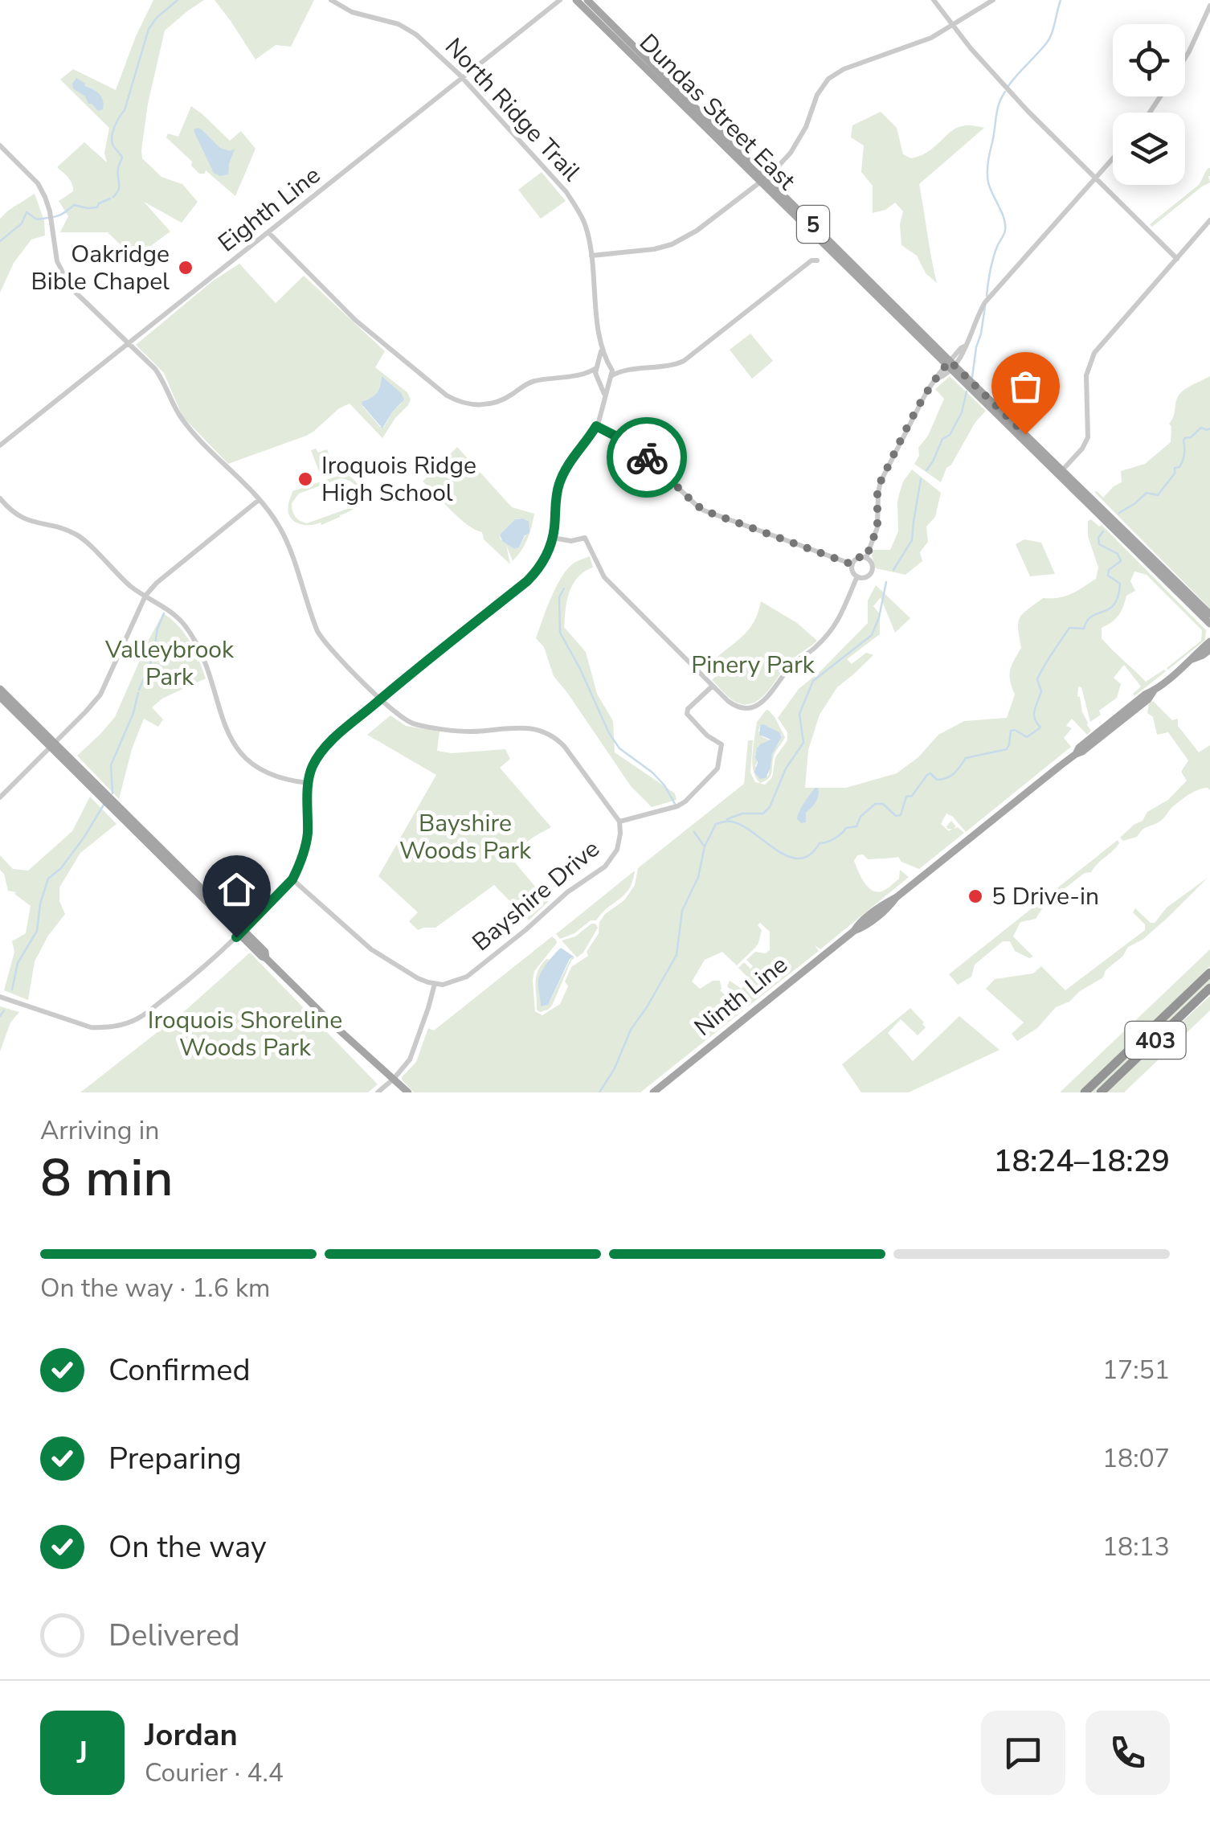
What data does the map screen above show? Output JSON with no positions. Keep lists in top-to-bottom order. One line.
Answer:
{"streets":{"highway":["403"],"main road":["Dundas Street East","5","Ninth Line"],"street":["North Ridge Trail","Eighth Line","Bayshire Drive"]},"crossings":[["North Ridge Trail","Eighth Line"],["Eighth Line","Bayshire Drive"]],"parks":["Valleybrook Park","Pinery Park","Bayshire Woods Park","Iroquois Shoreline Woods Park"],"places":["Oakridge Bible Chapel","Iroquois Ridge High School","5 Drive-in"],"page":{"heading":["8 min","Arriving in","18:24–18:29"],"panel":["Jordan","Courier · 4.4"],"bar":"On the way · 1.6 km","list":[["Confirmed","17:51"],["Preparing","18:07"],["On the way","18:13"],"Delivered"],"round":"J"}}
